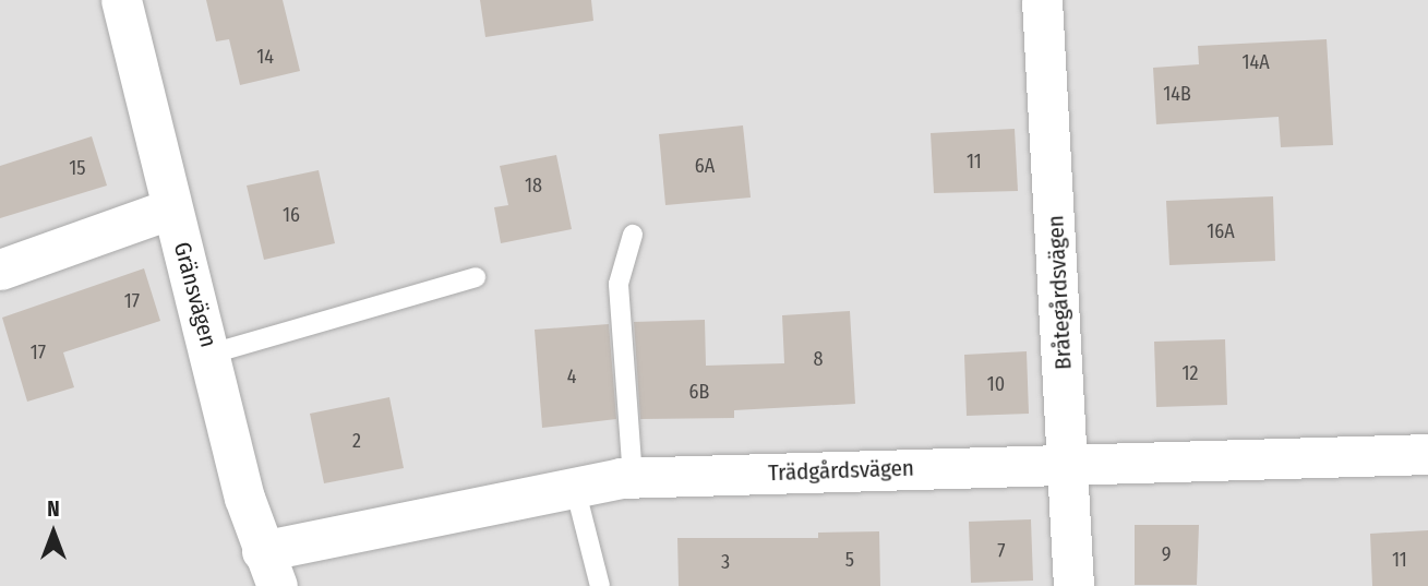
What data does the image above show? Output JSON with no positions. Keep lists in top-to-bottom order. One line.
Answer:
{"streets":{"street":["Bråtegårdsvägen","Gränsvägen","Trädgårdsvägen"]},"crossings":[["Bråtegårdsvägen","Trädgårdsvägen"],["Gränsvägen","Trädgårdsvägen"]],"house_numbers":["14","14A","14B","11","6A","15","18","16","16A","17","17","8","12","4","10","6B","2","7","9","5","11","3"],"north":"top"}
